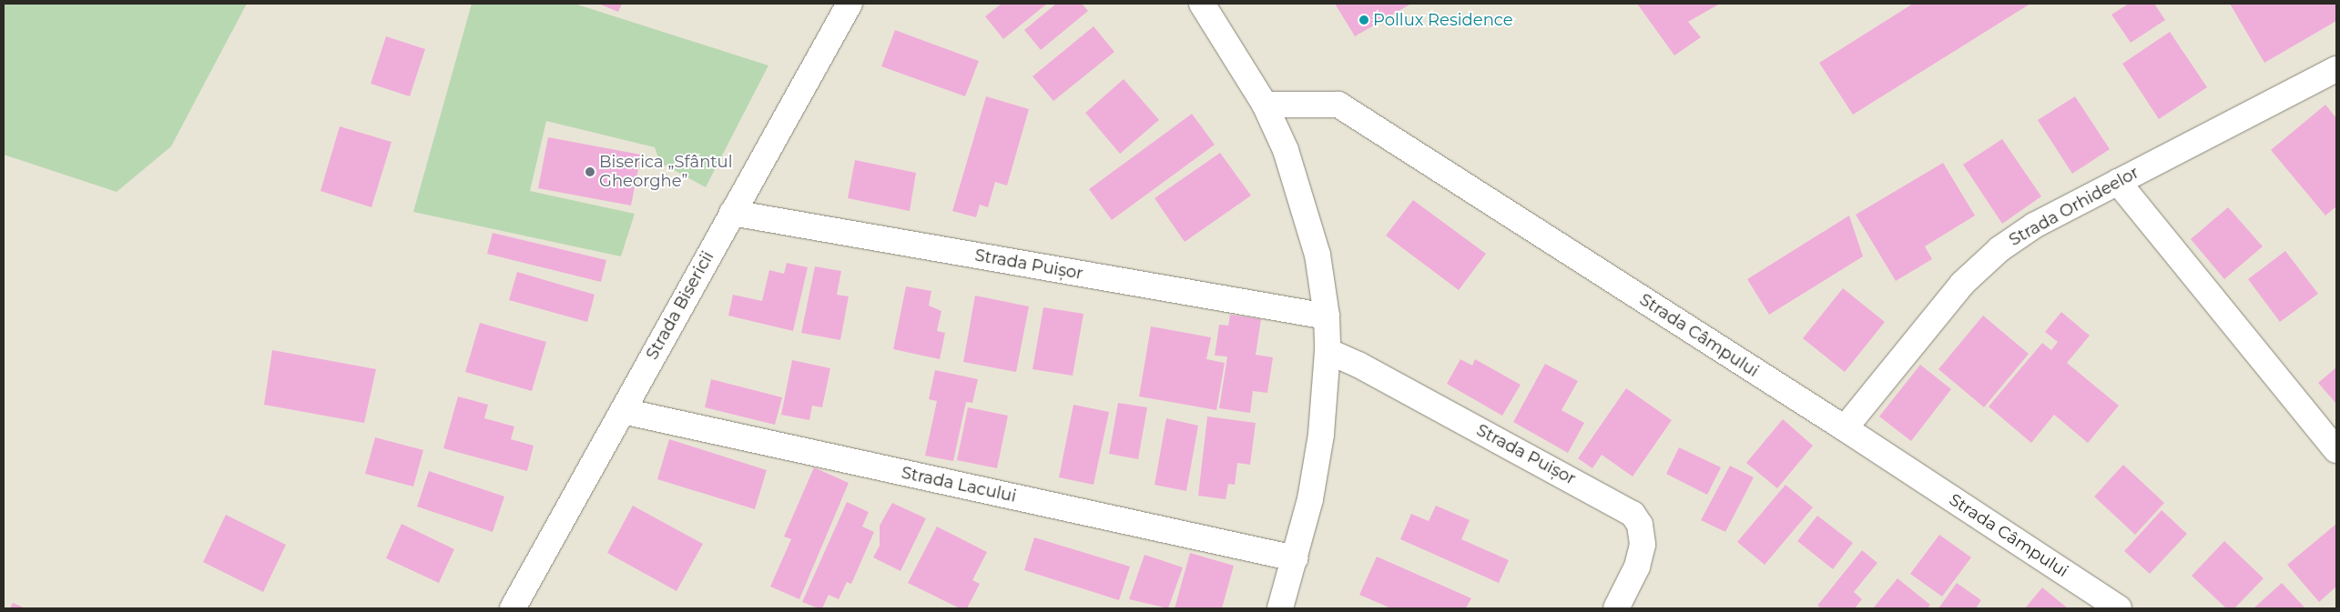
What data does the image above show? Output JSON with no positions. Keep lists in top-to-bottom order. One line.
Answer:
{"streets":{"street":["Strada Orhideelor","Strada Puișor","Strada Bisericii","Strada Câmpului","Strada Lacului"]},"crossings":[["Strada Orhideelor","Strada Câmpului"],["Strada Puișor","Strada Bisericii"],["Strada Bisericii","Strada Lacului"]],"places":["Pollux Residence","Biserica „Sfântul Gheorghe”"]}
